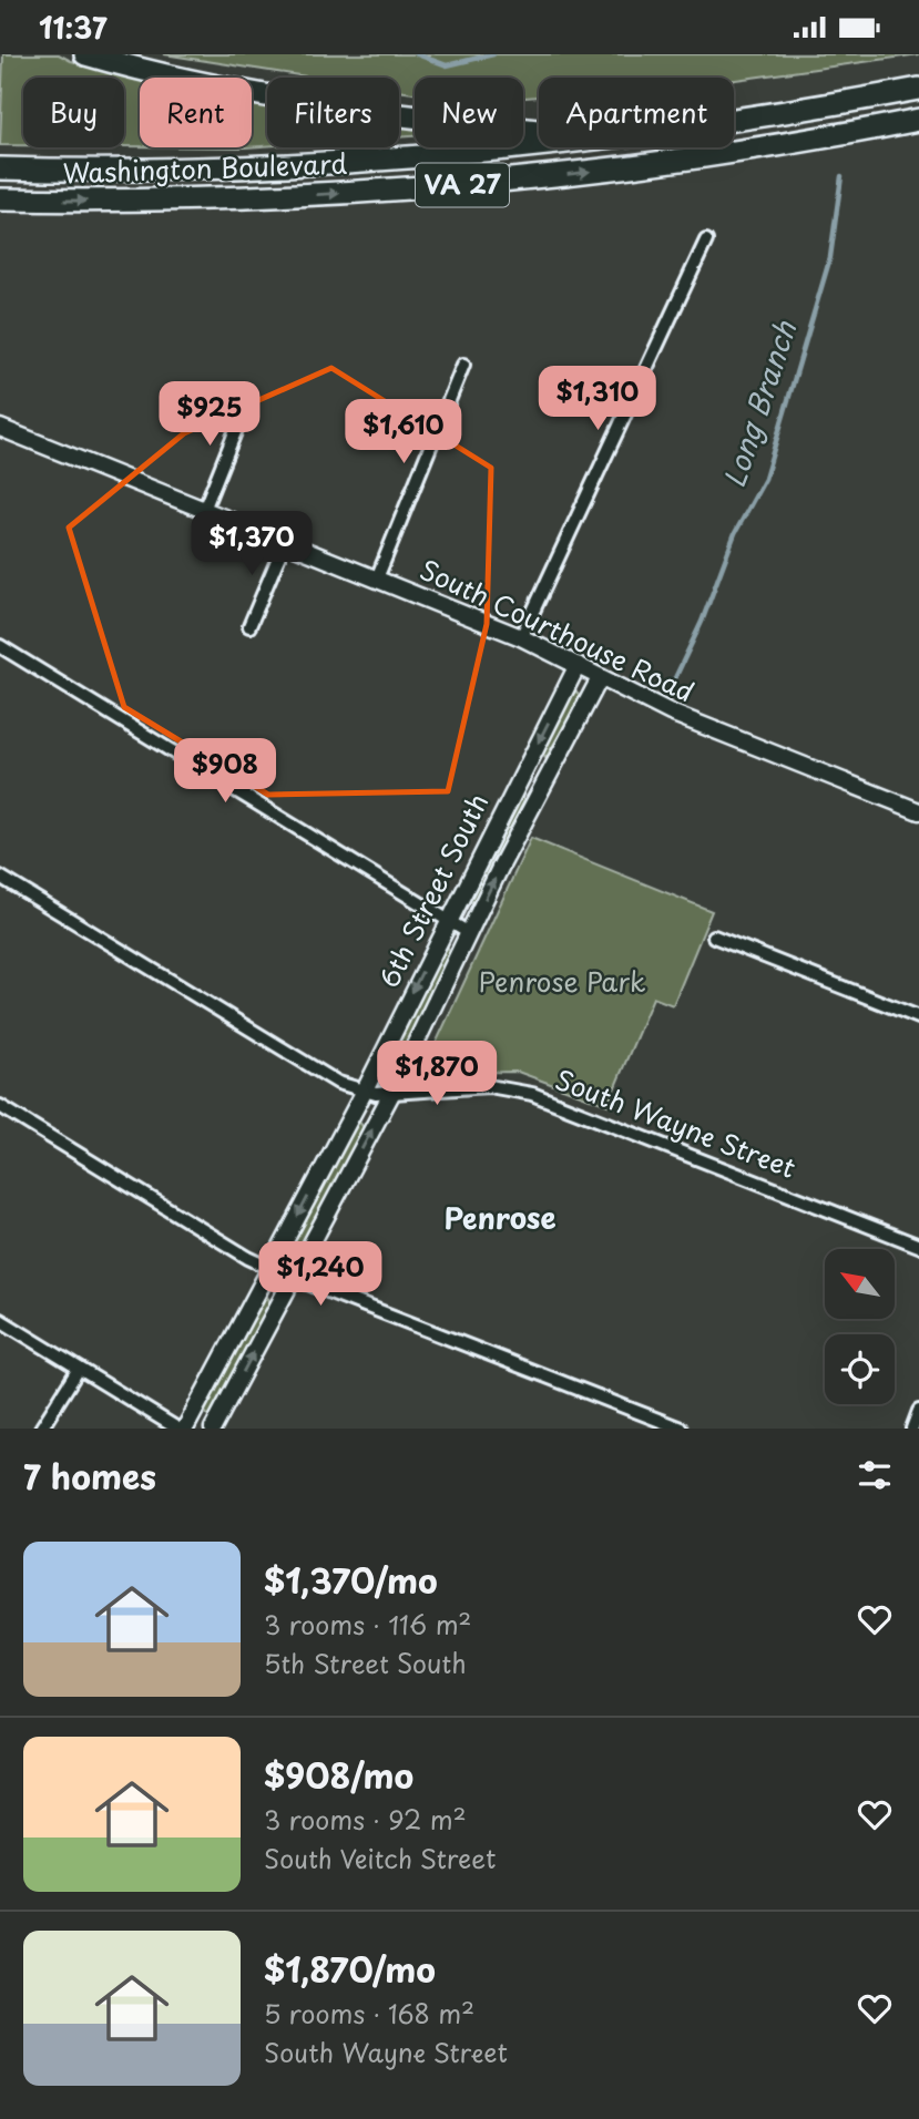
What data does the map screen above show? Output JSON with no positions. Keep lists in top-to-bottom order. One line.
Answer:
{"streets":{"highway":["Washington Boulevard","VA 27"],"street":["South Courthouse Road","6th Street South","South Wayne Street"]},"crossings":[["South Courthouse Road","6th Street South"],["6th Street South","South Wayne Street"]],"districts":["Penrose"],"water":["Long Branch"],"parks":["Penrose Park"],"north":"top left","page":{"status":"11:37","chip":["Buy","Rent","Filters","New","Apartment"],"price":["$1,310","$925","$1,610","$1,370","$908","$1,870","$1,240"],"heading":"7 homes","list":[{"name":"$1,370/mo","note":"3 rooms · 116 m² · 5th Street South"},{"name":"$908/mo","note":"3 rooms · 92 m² · South Veitch Street"},{"name":"$1,870/mo","note":"5 rooms · 168 m² · South Wayne Street"}]}}
